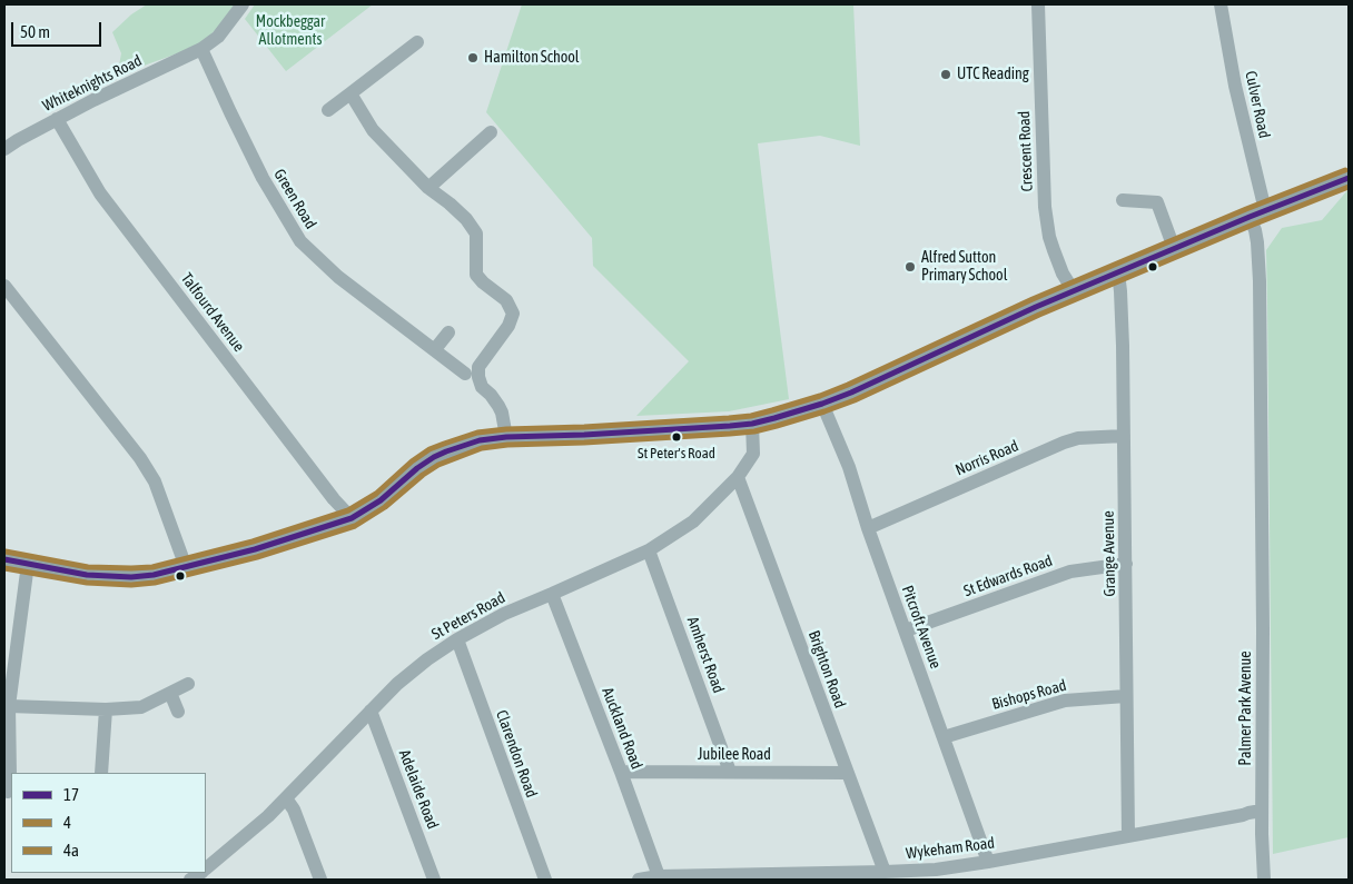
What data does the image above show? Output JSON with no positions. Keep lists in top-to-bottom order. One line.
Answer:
{"streets":{"street":["Whiteknights Road","Culver Road","Crescent Road","Green Road","Talfourd Avenue","Norris Road","Grange Avenue","St Edwards Road","St Peters Road","Pitcroft Avenue","Amherst Road","Brighton Road","Bishops Road","Palmer Park Avenue","Auckland Road","Clarendon Road","Jubilee Road","Adelaide Road","Wykeham Road"]},"crossings":[["Whiteknights Road","Green Road"],["Whiteknights Road","Talfourd Avenue"],["Culver Road","Palmer Park Avenue"],["Norris Road","Grange Avenue"],["Norris Road","Pitcroft Avenue"],["Grange Avenue","St Edwards Road"],["Grange Avenue","Bishops Road"],["Grange Avenue","Wykeham Road"],["St Edwards Road","Pitcroft Avenue"],["St Peters Road","Amherst Road"],["St Peters Road","Brighton Road"],["St Peters Road","Auckland Road"],["St Peters Road","Clarendon Road"],["St Peters Road","Adelaide Road"],["Pitcroft Avenue","Bishops Road"],["Pitcroft Avenue","Wykeham Road"],["Amherst Road","Jubilee Road"],["Brighton Road","Jubilee Road"],["Brighton Road","Wykeham Road"],["Palmer Park Avenue","Wykeham Road"],["Auckland Road","Jubilee Road"],["Auckland Road","Wykeham Road"]],"parks":["Mockbeggar Allotments"],"places":["Hamilton School","UTC Reading","Alfred Sutton Primary School","St Peter's Road"],"lines":["transit line 4a","transit line 17","transit line 4"],"legend":["17","4","4a"],"scale_bar":"50 m"}
